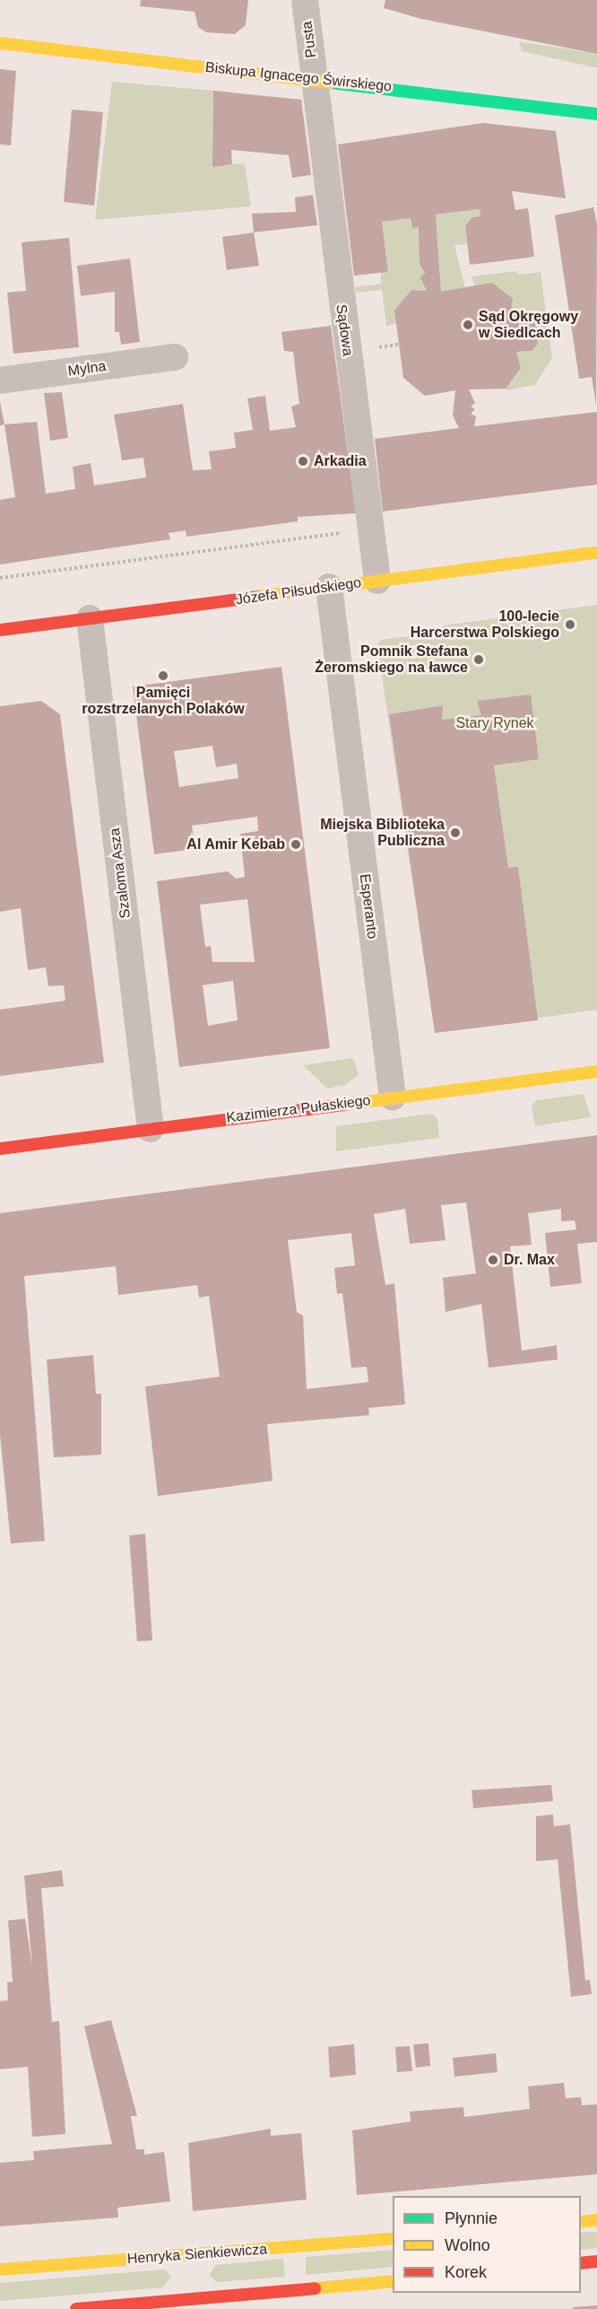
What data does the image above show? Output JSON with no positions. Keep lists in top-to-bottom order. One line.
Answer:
{"streets":{"street":["Pusta","Biskupa Ignacego Świrskiego","Sądowa","Mylna","Józefa Piłsudskiego","Szaloma Asza","Esperanto","Kazimierza Pułaskiego","Henryka Sienkiewicza"]},"crossings":[["Pusta","Biskupa Ignacego Świrskiego"],["Pusta","Sądowa"],["Biskupa Ignacego Świrskiego","Sądowa"],["Sądowa","Józefa Piłsudskiego"],["Józefa Piłsudskiego","Szaloma Asza"],["Józefa Piłsudskiego","Esperanto"],["Szaloma Asza","Kazimierza Pułaskiego"],["Esperanto","Kazimierza Pułaskiego"]],"parks":["Stary Rynek"],"places":["Sąd Okręgowy w Siedlcach","Arkadia","100-lecie Harcerstwa Polskiego","Pomnik Stefana Żeromskiego na ławce","Pamięci rozstrzelanych Polaków","Miejska Biblioteka Publiczna","Al Amir Kebab","Dr. Max"],"legend":["Płynnie","Wolno","Korek"]}
